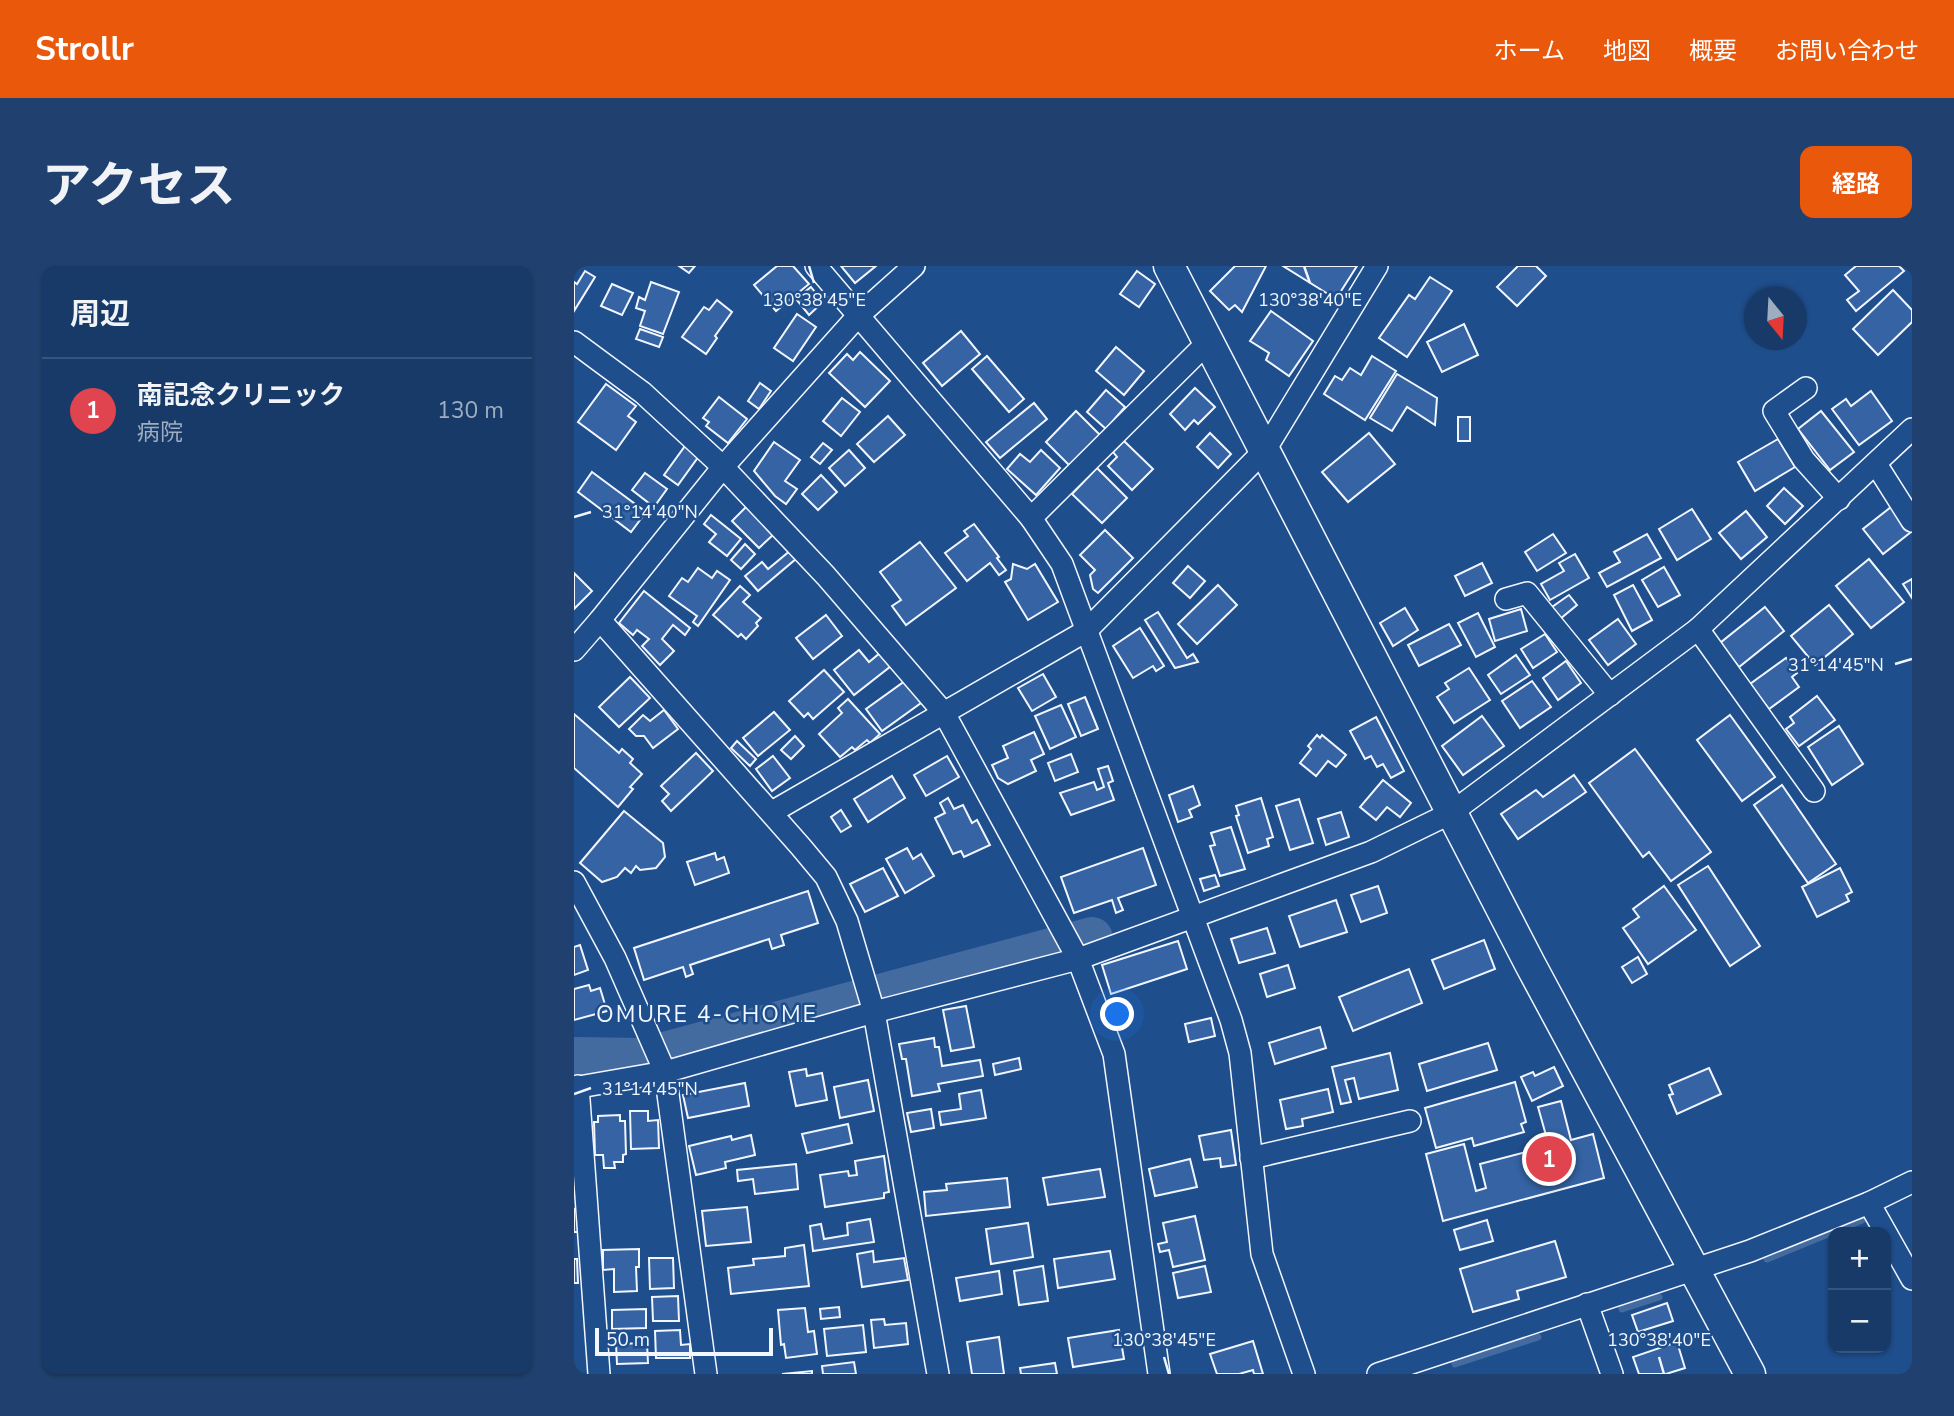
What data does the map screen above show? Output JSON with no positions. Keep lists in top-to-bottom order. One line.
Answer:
{"districts":["OMURE 4-CHOME"],"scale_bar":"50 m","north":"bottom","page":{"header":"Strollr","nav":["ホーム","地図","概要","お問い合わせ"],"title":"アクセス","buttons":"経路","heading":"周辺","list":[{"mark":"1","name":"南記念クリニック","note":"病院","value":"130 m"}],"pins":"1","map_buttons":["+","−"],"scale":"50 m"},"coordinates":["130°38'45\"E","130°38'40\"E","31°14'40\"N","31°14'45\"N"]}
